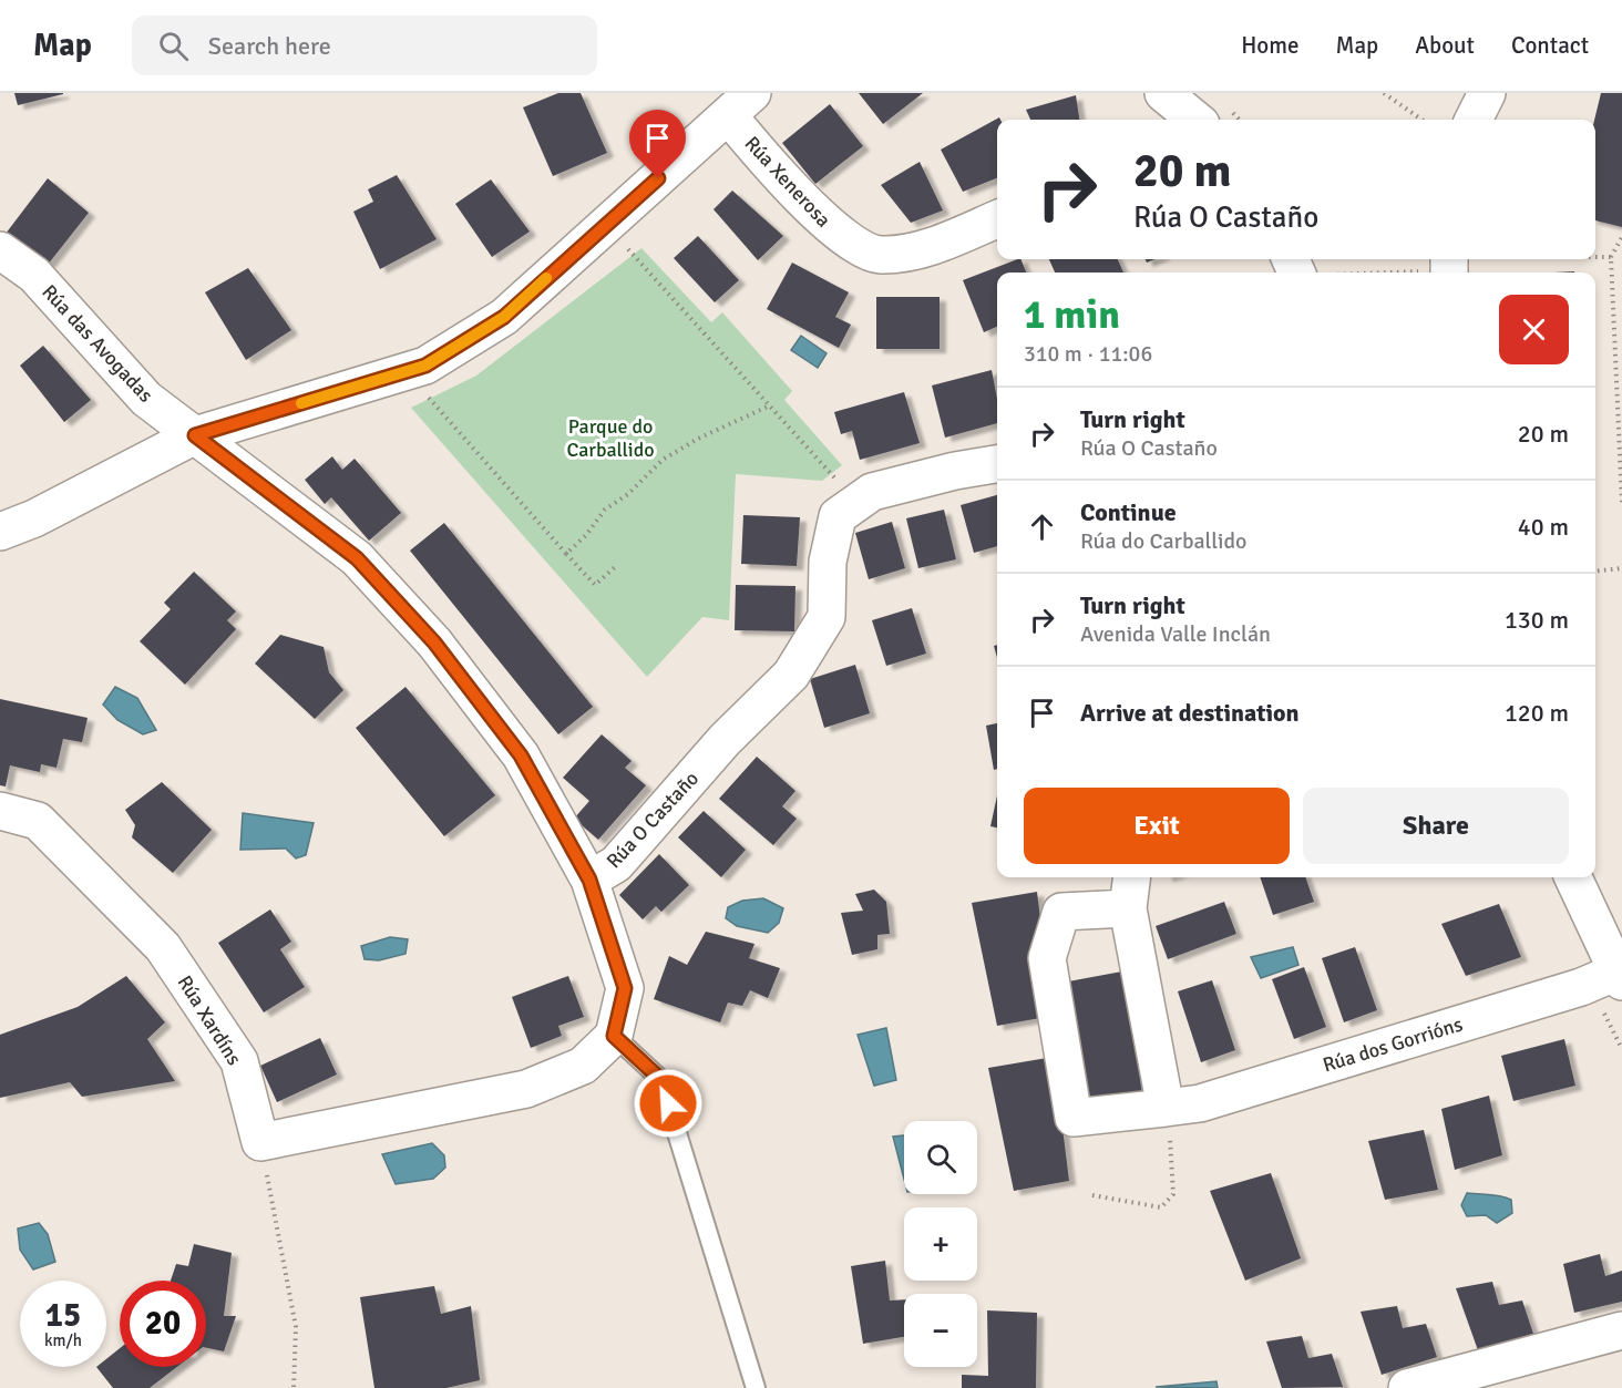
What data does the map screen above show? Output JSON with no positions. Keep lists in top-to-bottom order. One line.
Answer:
{"streets":{"street":["Rúa Xenerosa","Rúa das Avogadas","Rúa O Castaño","Rúa Xardíns","Rúa dos Gorrións"]},"crossings":[["Rúa das Avogadas","Rúa O Castaño"]],"parks":["Parque do Carballido"],"page":{"header":"Map","search":"Search here","nav":["Home","Map","About","Contact"],"turn":["20 m","Rúa O Castaño"],"heading":["1 min","310 m · 11:06"],"list":[{"name":"Turn right","note":"Rúa O Castaño","value":"20 m"},{"name":"Continue","note":"Rúa do Carballido","value":"40 m"},{"name":"Turn right","note":"Avenida Valle Inclán","value":"130 m"},{"name":"Arrive at destination","value":"120 m"}],"buttons":["Exit","Share"],"map_buttons":["+","−"],"speed":"15 km/h","limit":"20"}}
